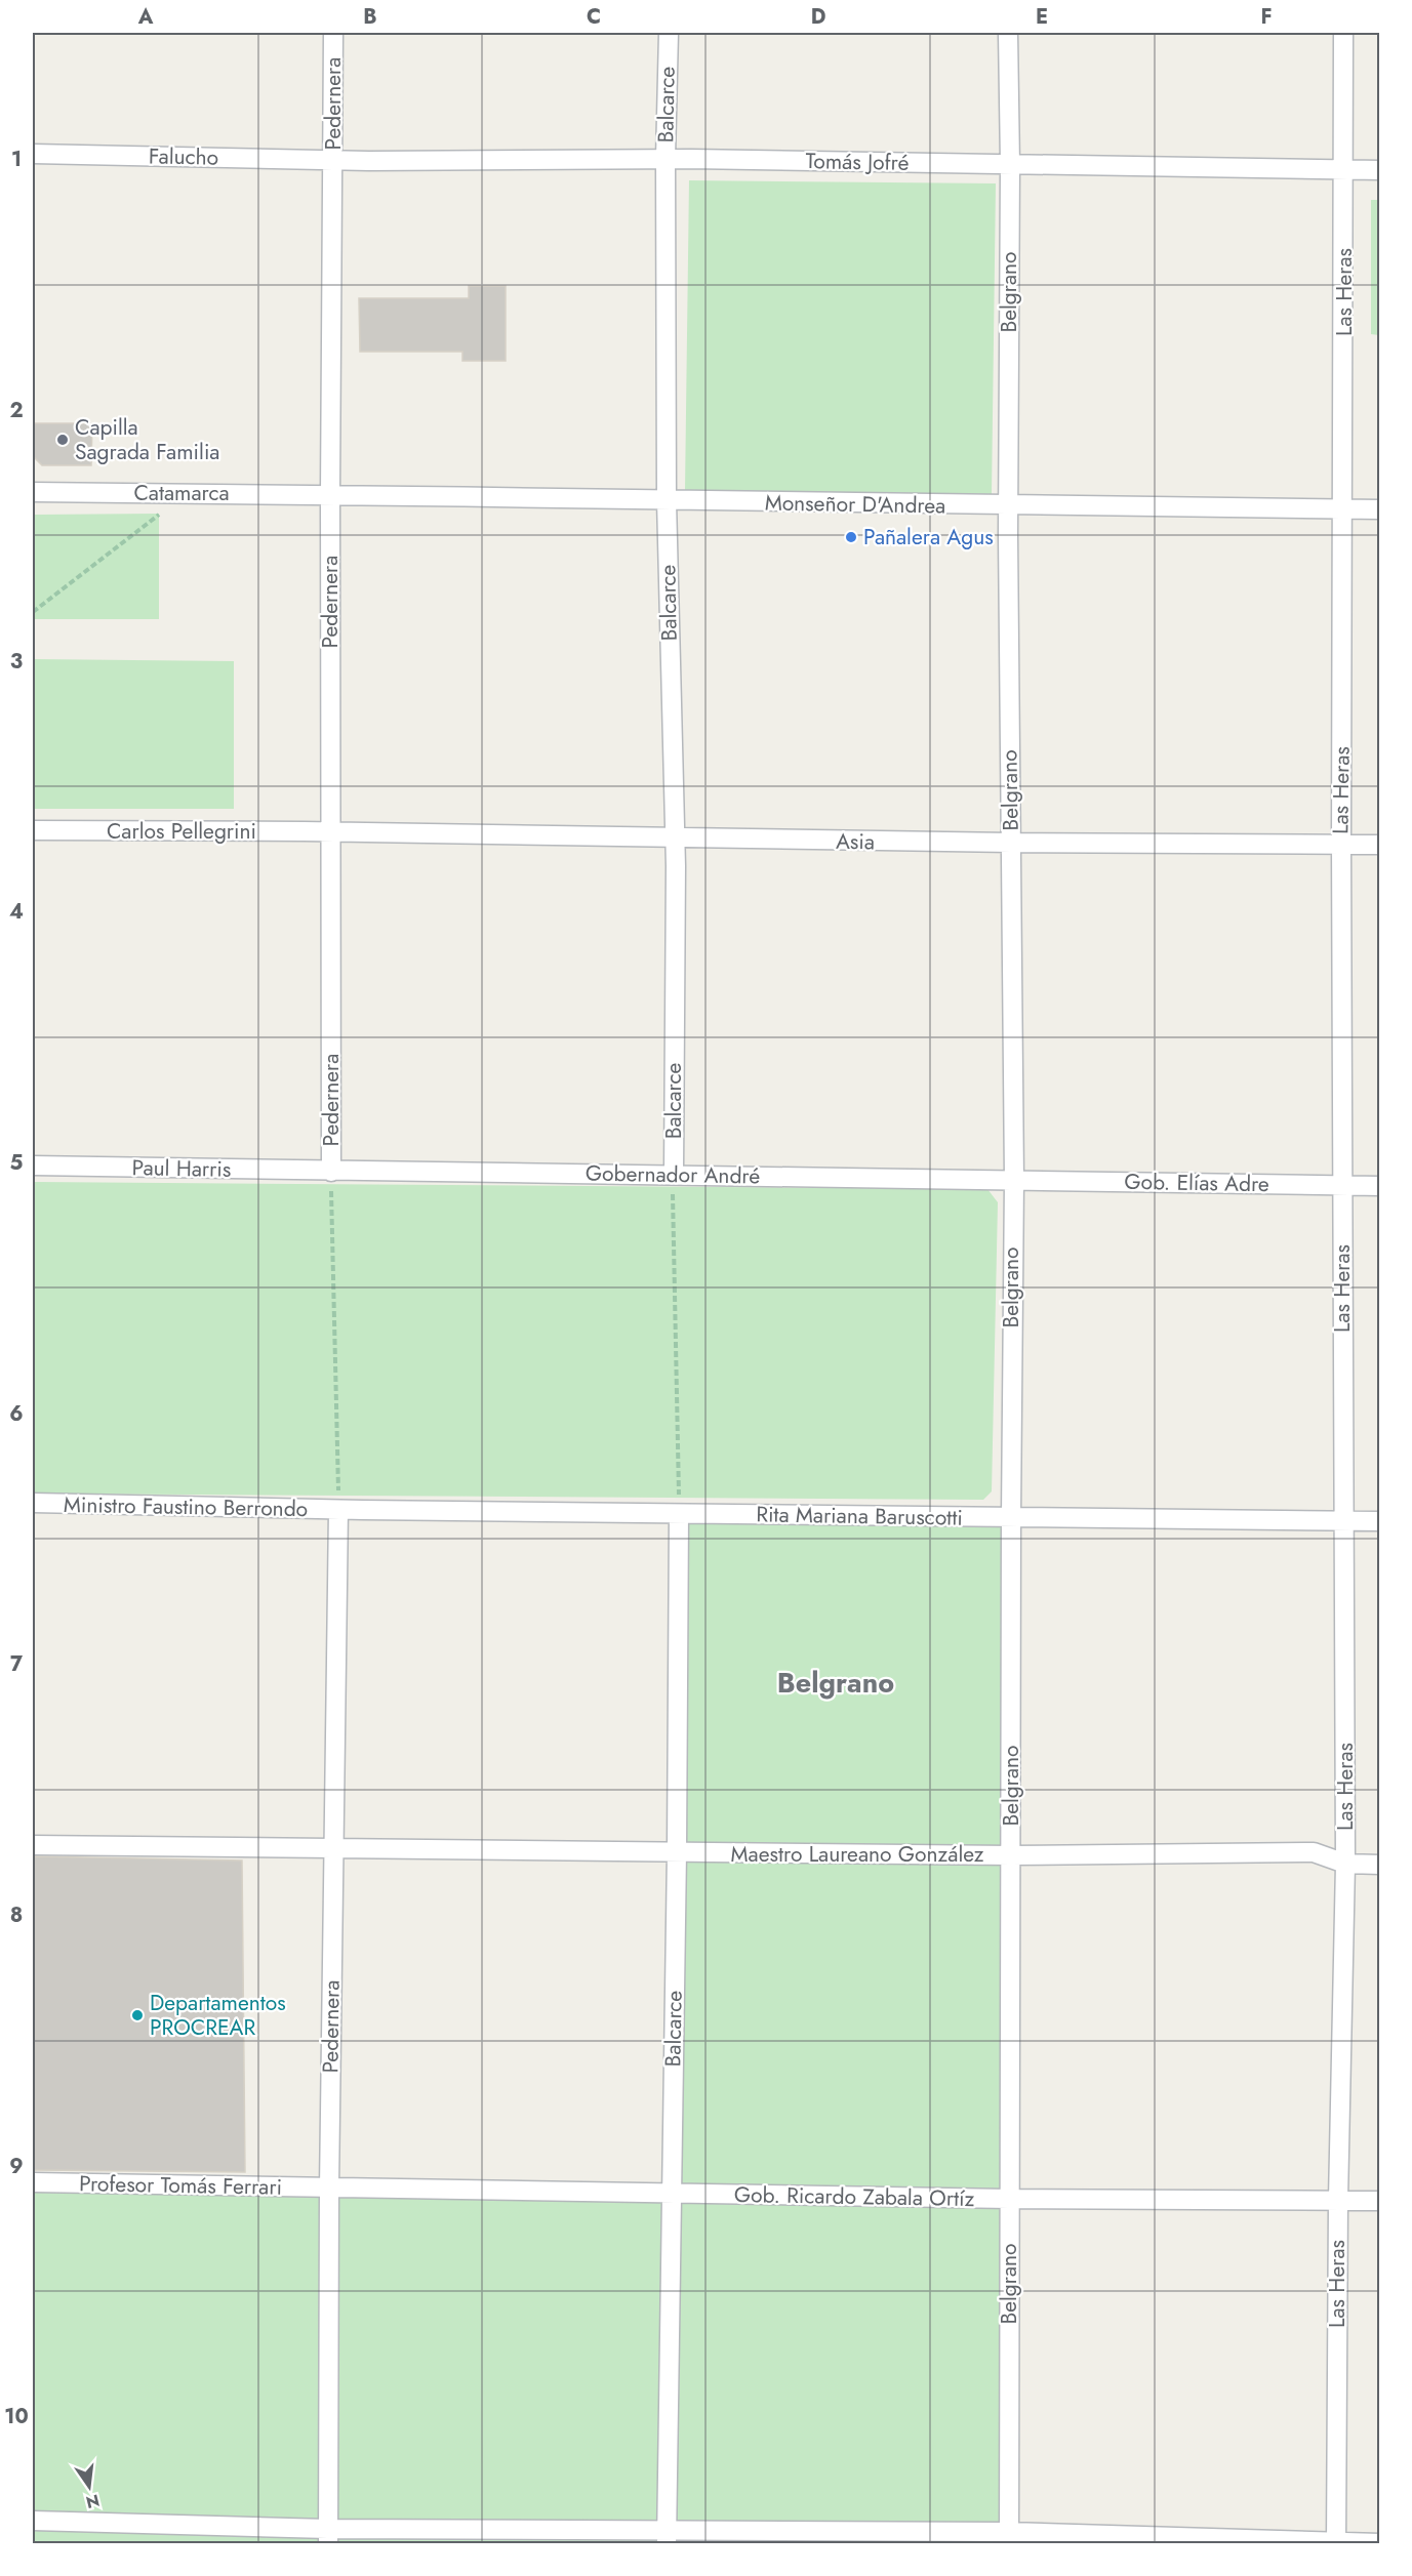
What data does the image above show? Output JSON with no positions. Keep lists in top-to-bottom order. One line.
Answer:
{"streets":{"street":["Pedernera","Balcarce","Falucho","Tomás Jofré","Belgrano","Las Heras","Catamarca","Monseñor D'Andrea","Carlos Pellegrini","Asia","Paul Harris","Gobernador André","Gob. Elías Adre","Ministro Faustino Berrondo","Rita Mariana Baruscotti","Maestro Laureano González","Profesor Tomás Ferrari","Gob. Ricardo Zabala Ortíz"]},"crossings":[["Pedernera","Falucho"],["Pedernera","Tomás Jofré"],["Pedernera","Catamarca"],["Pedernera","Monseñor D'Andrea"],["Pedernera","Carlos Pellegrini"],["Pedernera","Asia"],["Pedernera","Paul Harris"],["Pedernera","Gobernador André"],["Pedernera","Ministro Faustino Berrondo"],["Pedernera","Rita Mariana Baruscotti"],["Pedernera","Maestro Laureano González"],["Pedernera","Profesor Tomás Ferrari"],["Pedernera","Gob. Ricardo Zabala Ortíz"],["Balcarce","Tomás Jofré"],["Balcarce","Monseñor D'Andrea"],["Balcarce","Asia"],["Balcarce","Gobernador André"],["Balcarce","Rita Mariana Baruscotti"],["Balcarce","Maestro Laureano González"],["Balcarce","Gob. Ricardo Zabala Ortíz"],["Falucho","Tomás Jofré"],["Tomás Jofré","Belgrano"],["Tomás Jofré","Las Heras"],["Belgrano","Monseñor D'Andrea"],["Belgrano","Asia"],["Belgrano","Gobernador André"],["Belgrano","Gob. Elías Adre"],["Belgrano","Rita Mariana Baruscotti"],["Belgrano","Maestro Laureano González"],["Belgrano","Gob. Ricardo Zabala Ortíz"],["Las Heras","Monseñor D'Andrea"],["Las Heras","Asia"],["Las Heras","Gob. Elías Adre"],["Las Heras","Rita Mariana Baruscotti"],["Las Heras","Maestro Laureano González"],["Las Heras","Gob. Ricardo Zabala Ortíz"],["Catamarca","Monseñor D'Andrea"],["Carlos Pellegrini","Asia"],["Paul Harris","Gobernador André"],["Gobernador André","Gob. Elías Adre"],["Ministro Faustino Berrondo","Rita Mariana Baruscotti"],["Profesor Tomás Ferrari","Gob. Ricardo Zabala Ortíz"]],"districts":["Belgrano"],"places":["Capilla Sagrada Familia","Pañalera Agus","Departamentos PROCREAR"],"north":"bottom","grid":{"columns":["A","B","C","D","E","F"],"rows":["1","2","3","4","5","6","7","8","9","10"]}}
